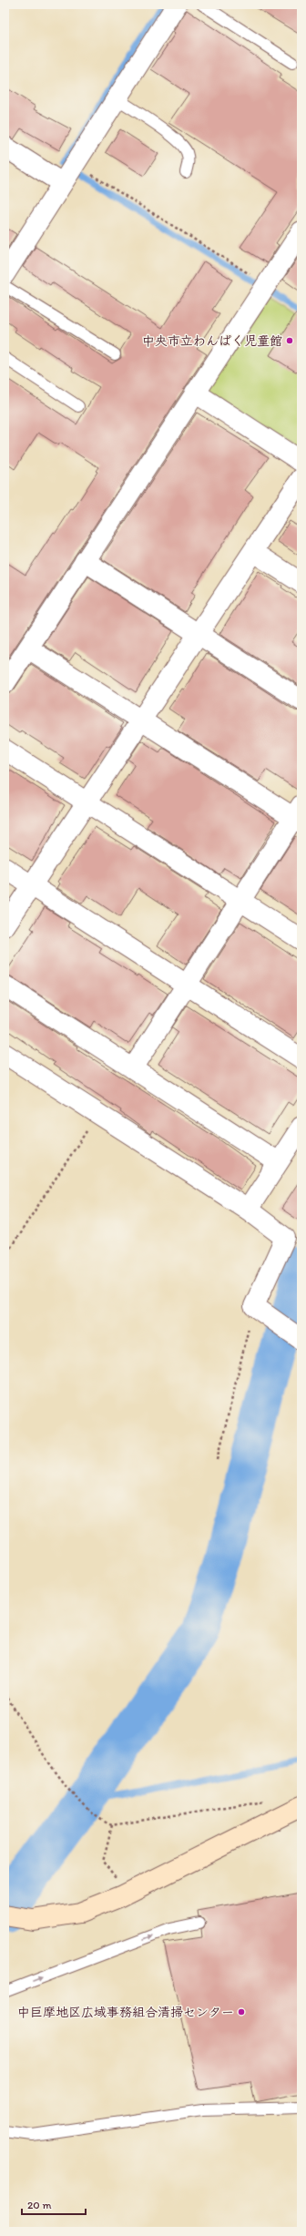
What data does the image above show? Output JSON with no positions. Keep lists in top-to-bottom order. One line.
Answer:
{"places":["中央市立わんぱく児童館","中巨摩地区広域事務組合清掃センター"],"scale_bar":"20 m"}
